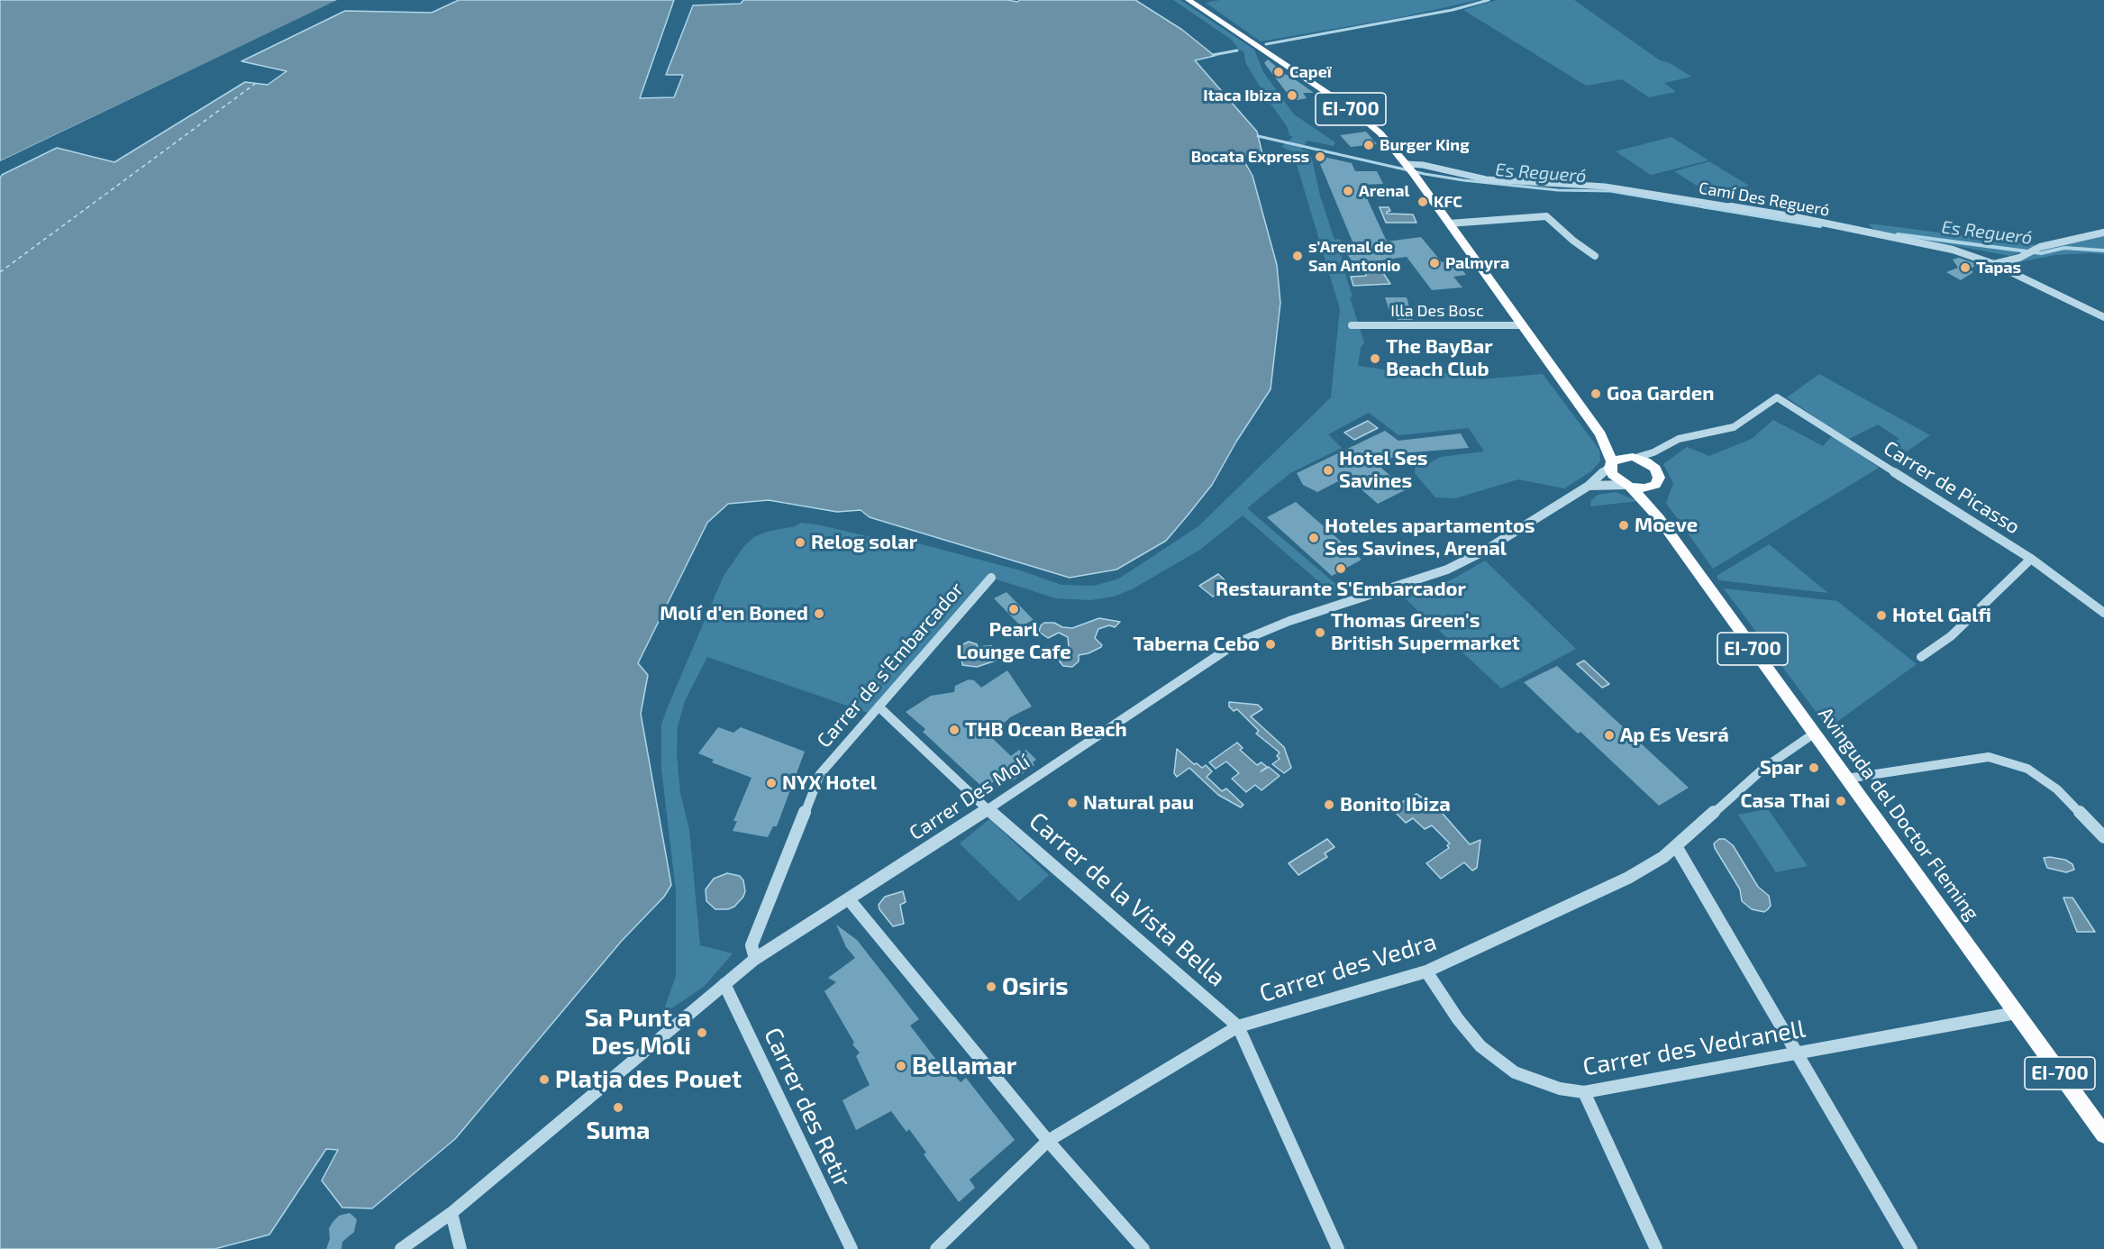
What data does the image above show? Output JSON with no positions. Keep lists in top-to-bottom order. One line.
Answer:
{"streets":{"main road":["EI-700","Avinguda del Doctor Fleming"],"street":["Camí Des Regueró","Illa Des Bosc","Carrer de Picasso","Carrer de s'Embarcador","Carrer Des Molí","Carrer de la Vista Bella","Carrer des Vedra","Carrer des Vedranell","Carrer des Retir"]},"crossings":[["Camí Des Regueró","Avinguda del Doctor Fleming"],["Illa Des Bosc","Avinguda del Doctor Fleming"],["Carrer de s'Embarcador","Carrer Des Molí"],["Carrer de s'Embarcador","Carrer de la Vista Bella"],["Carrer Des Molí","Avinguda del Doctor Fleming"],["Carrer Des Molí","Carrer de la Vista Bella"],["Carrer Des Molí","Carrer des Retir"],["Avinguda del Doctor Fleming","Carrer des Vedra"],["Avinguda del Doctor Fleming","Carrer des Vedranell"],["Carrer de la Vista Bella","Carrer des Vedra"],["Carrer des Vedra","Carrer des Vedranell"]],"water":["Es Regueró"],"places":["Capeï","Itaca Ibiza","Burger King","Bocata Express","Arenal","KFC","s'Arenal de San Antonio","Palmyra","Tapas","The BayBar Beach Club","Goa Garden","Hotel Ses Savines","Moeve","Hoteles apartamentos Ses Savines, Arenal","Relog solar","Restaurante S'Embarcador","Pearl Lounge Cafe","Molí d'en Boned","Hotel Galfi","Thomas Green's British Supermarket","Taberna Cebo","THB Ocean Beach","Ap Es Vesrá","Spar","NYX Hotel","Casa Thai","Natural pau","Bonito Ibiza","Osiris","Sa Punt a Des Moli","Bellamar","Platja des Pouet","Suma"]}
